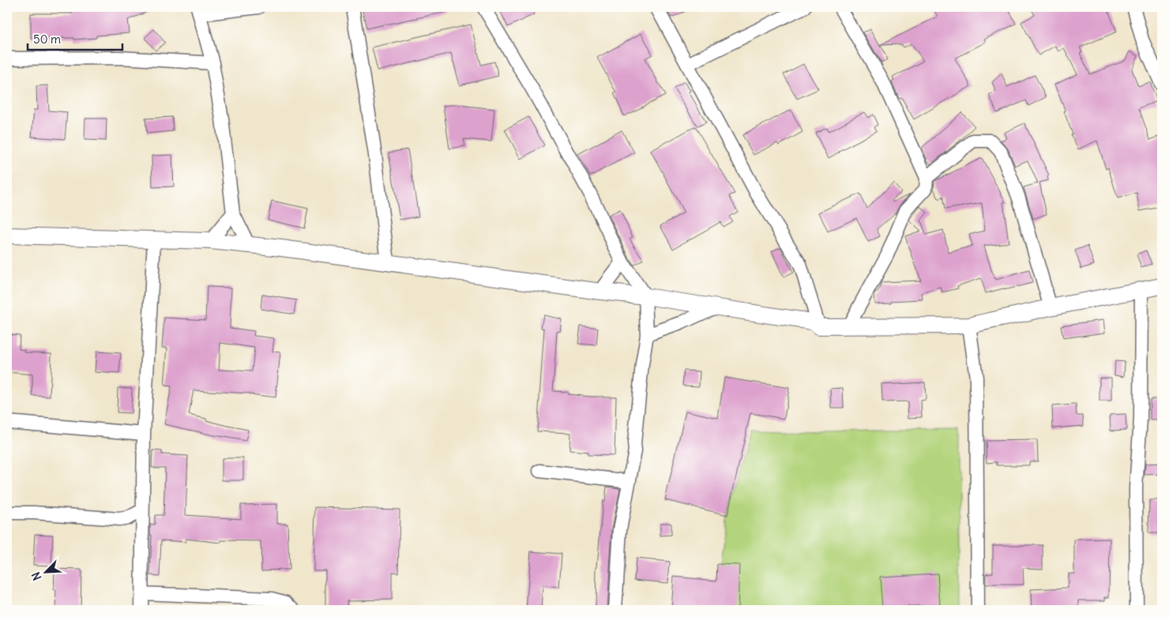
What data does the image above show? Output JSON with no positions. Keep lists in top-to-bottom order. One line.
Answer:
{"scale_bar":"50 m","north":"bottom left"}
